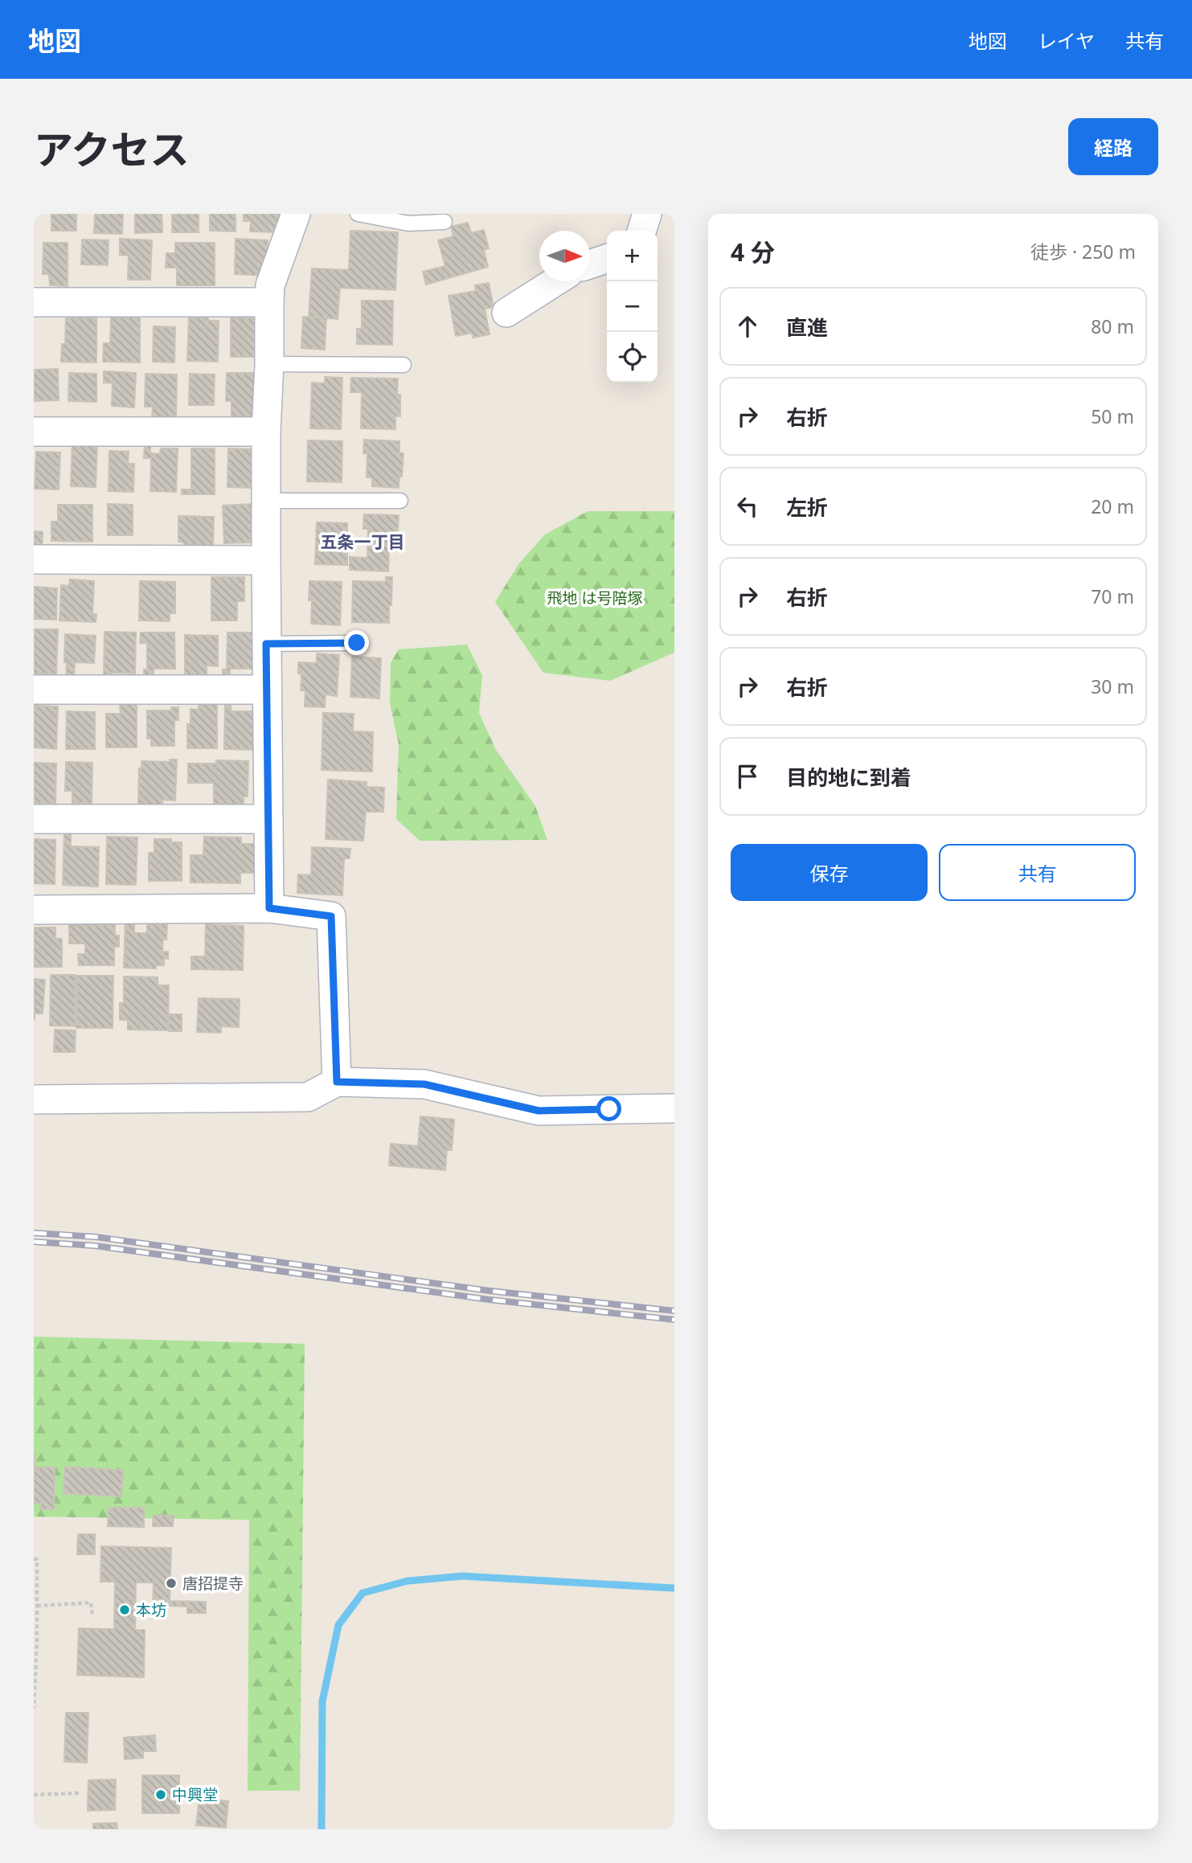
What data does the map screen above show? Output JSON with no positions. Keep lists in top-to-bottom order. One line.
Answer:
{"districts":["五条一丁目"],"parks":["飛地 は号陪塚"],"places":["唐招提寺","本坊","中興堂"],"north":"right","page":{"header":"地図","nav":["地図","レイヤ","共有"],"title":"アクセス","buttons":["経路",["保存","共有"]],"heading":["4 分","徒歩 · 250 m"],"map_buttons":["+","−"],"list":[["直進","80 m"],["右折","50 m"],["左折","20 m"],["右折","70 m"],["右折","30 m"],"目的地に到着"]}}
